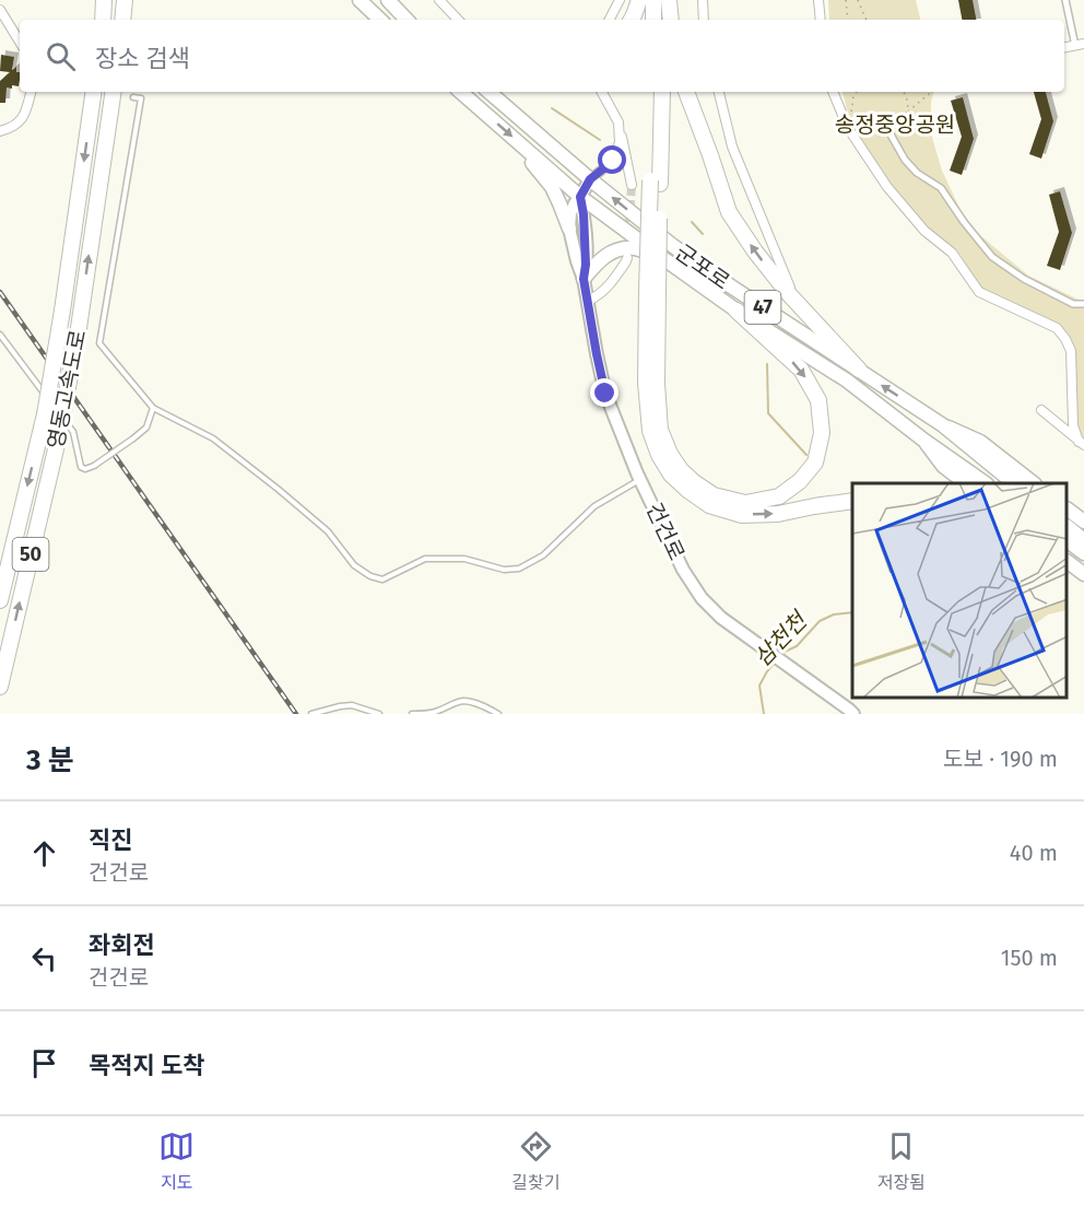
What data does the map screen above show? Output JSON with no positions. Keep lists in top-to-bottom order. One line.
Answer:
{"streets":{"highway":["영동고속도로","50"],"main road":["군포로","47","건건로"]},"crossings":[["군포로","47"],["군포로","건건로"]],"water":["삼천천"],"parks":["송정중앙공원"],"page":{"search":"장소 검색","heading":["3 분","도보 · 190 m"],"list":[["직진","건건로","40 m"],["좌회전","건건로","150 m"],"목적지 도착"],"nav":["지도","길찾기","저장됨"]}}
